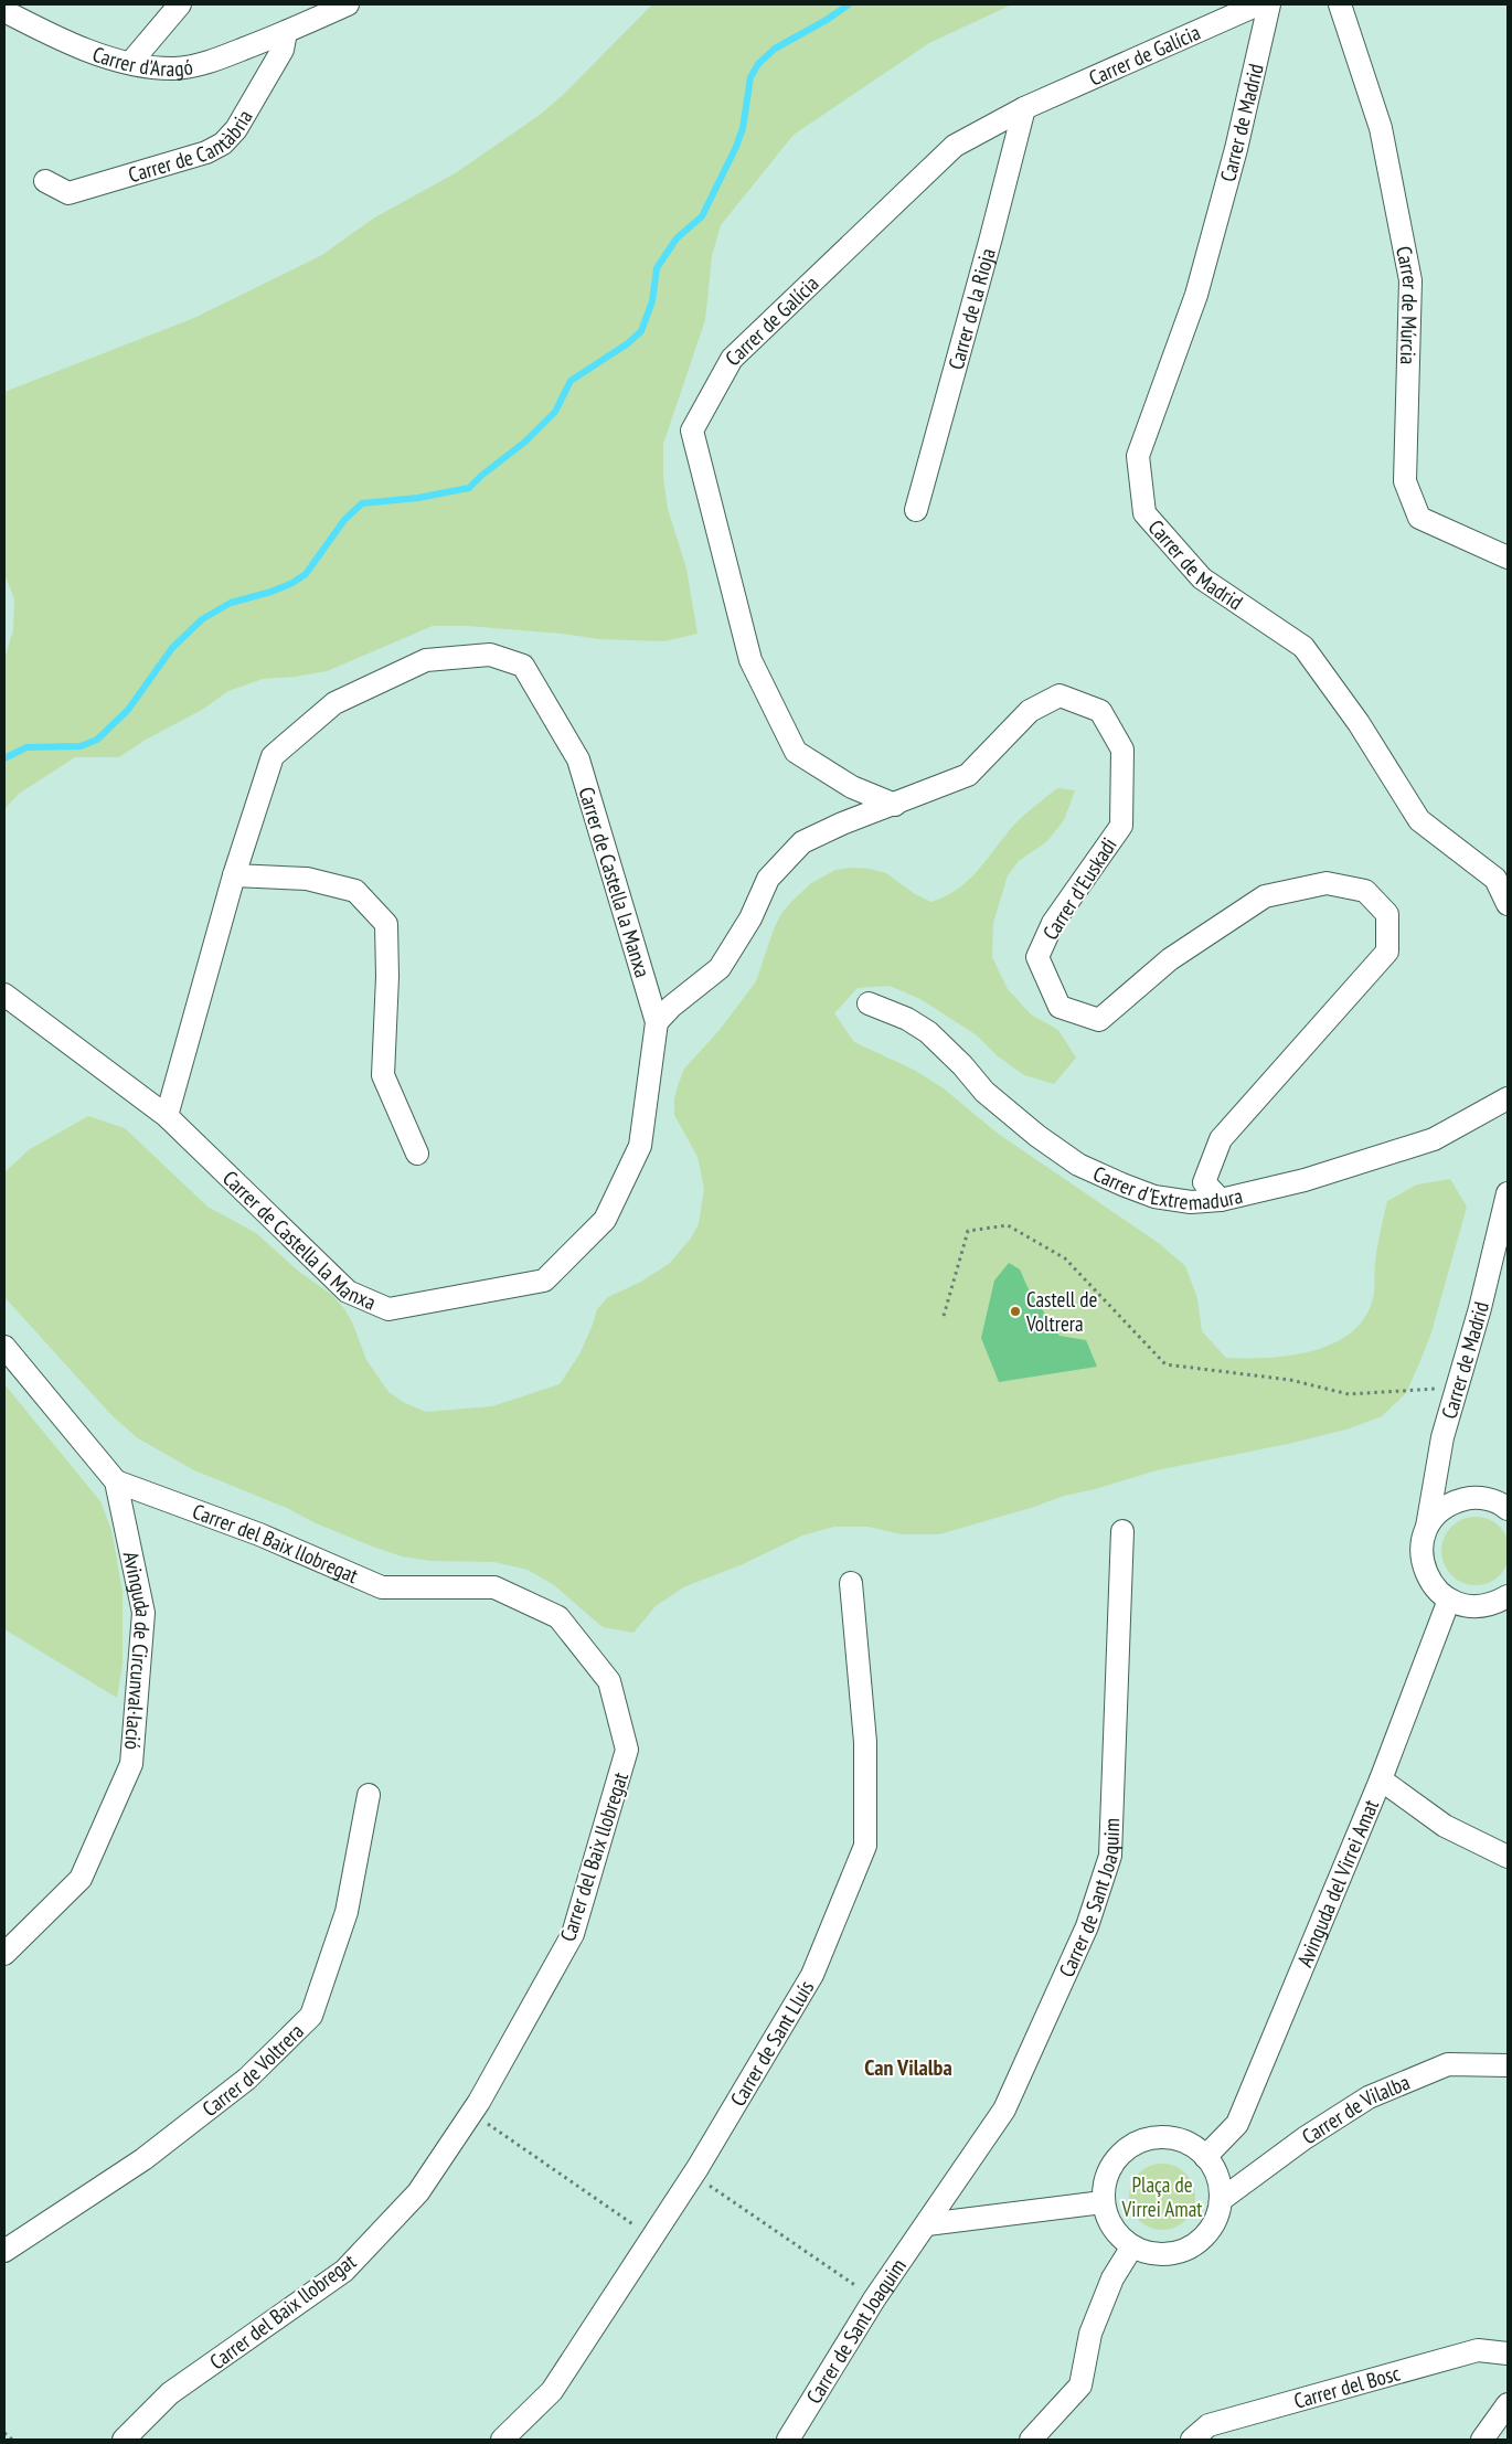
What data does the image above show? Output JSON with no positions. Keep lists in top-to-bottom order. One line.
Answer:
{"streets":{"street":["Carrer de Galícia","Carrer d'Aragó","Carrer de Madrid","Carrer de Cantàbria","Carrer de Múrcia","Carrer de la Rioja","Carrer de Castella la Manxa","Carrer d'Euskadi","Carrer d'Extremadura","Carrer del Baix llobregat","Avinguda de Circunval·lació","Avinguda del Virrei Amat","Carrer de Sant Joaquim","Carrer de Sant Lluís","Carrer de Voltrera","Carrer de Vilalba","Carrer del Bosc"]},"crossings":[["Carrer de Galícia","Carrer de la Rioja"],["Carrer de Galícia","Carrer d'Euskadi"],["Carrer d'Aragó","Carrer de Cantàbria"],["Carrer de Madrid","Avinguda del Virrei Amat"],["Carrer de Castella la Manxa","Carrer d'Euskadi"],["Carrer d'Euskadi","Carrer d'Extremadura"],["Carrer del Baix llobregat","Avinguda de Circunval·lació"],["Avinguda del Virrei Amat","Carrer de Vilalba"]],"districts":["Can Vilalba"],"parks":["Plaça de Virrei Amat"],"places":["Castell de Voltrera"]}
